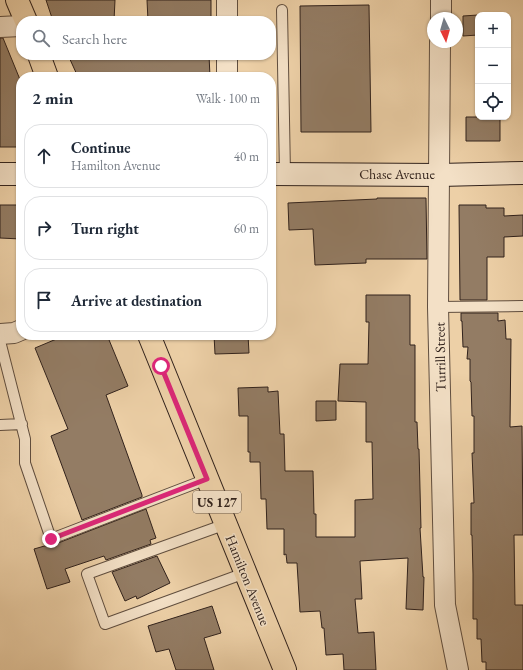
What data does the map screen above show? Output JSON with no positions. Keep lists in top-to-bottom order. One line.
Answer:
{"streets":{"main road":["US 127","Hamilton Avenue"],"street":["Chase Avenue","Turrill Street"]},"crossings":[["Chase Avenue","Turrill Street"]],"north":"bottom","page":{"map_buttons":["+","−"],"search":"Search here","heading":["2 min","Walk · 100 m"],"list":[["Continue","Hamilton Avenue","40 m"],["Turn right","60 m"],"Arrive at destination"]}}
